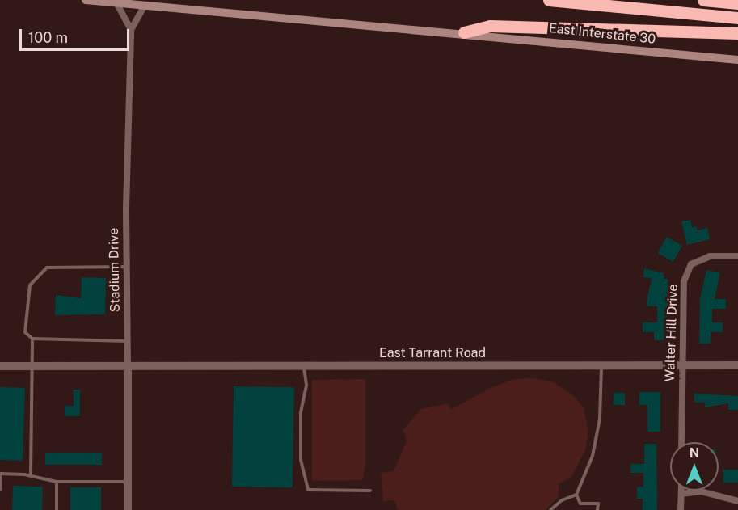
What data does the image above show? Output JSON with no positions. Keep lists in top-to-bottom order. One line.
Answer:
{"streets":{"main road":["East Interstate 30"],"street":["Stadium Drive","Walter Hill Drive","East Tarrant Road"]},"crossings":[["East Interstate 30","Stadium Drive"],["Stadium Drive","East Tarrant Road"],["Walter Hill Drive","East Tarrant Road"]],"scale_bar":"100 m","north":"top"}
